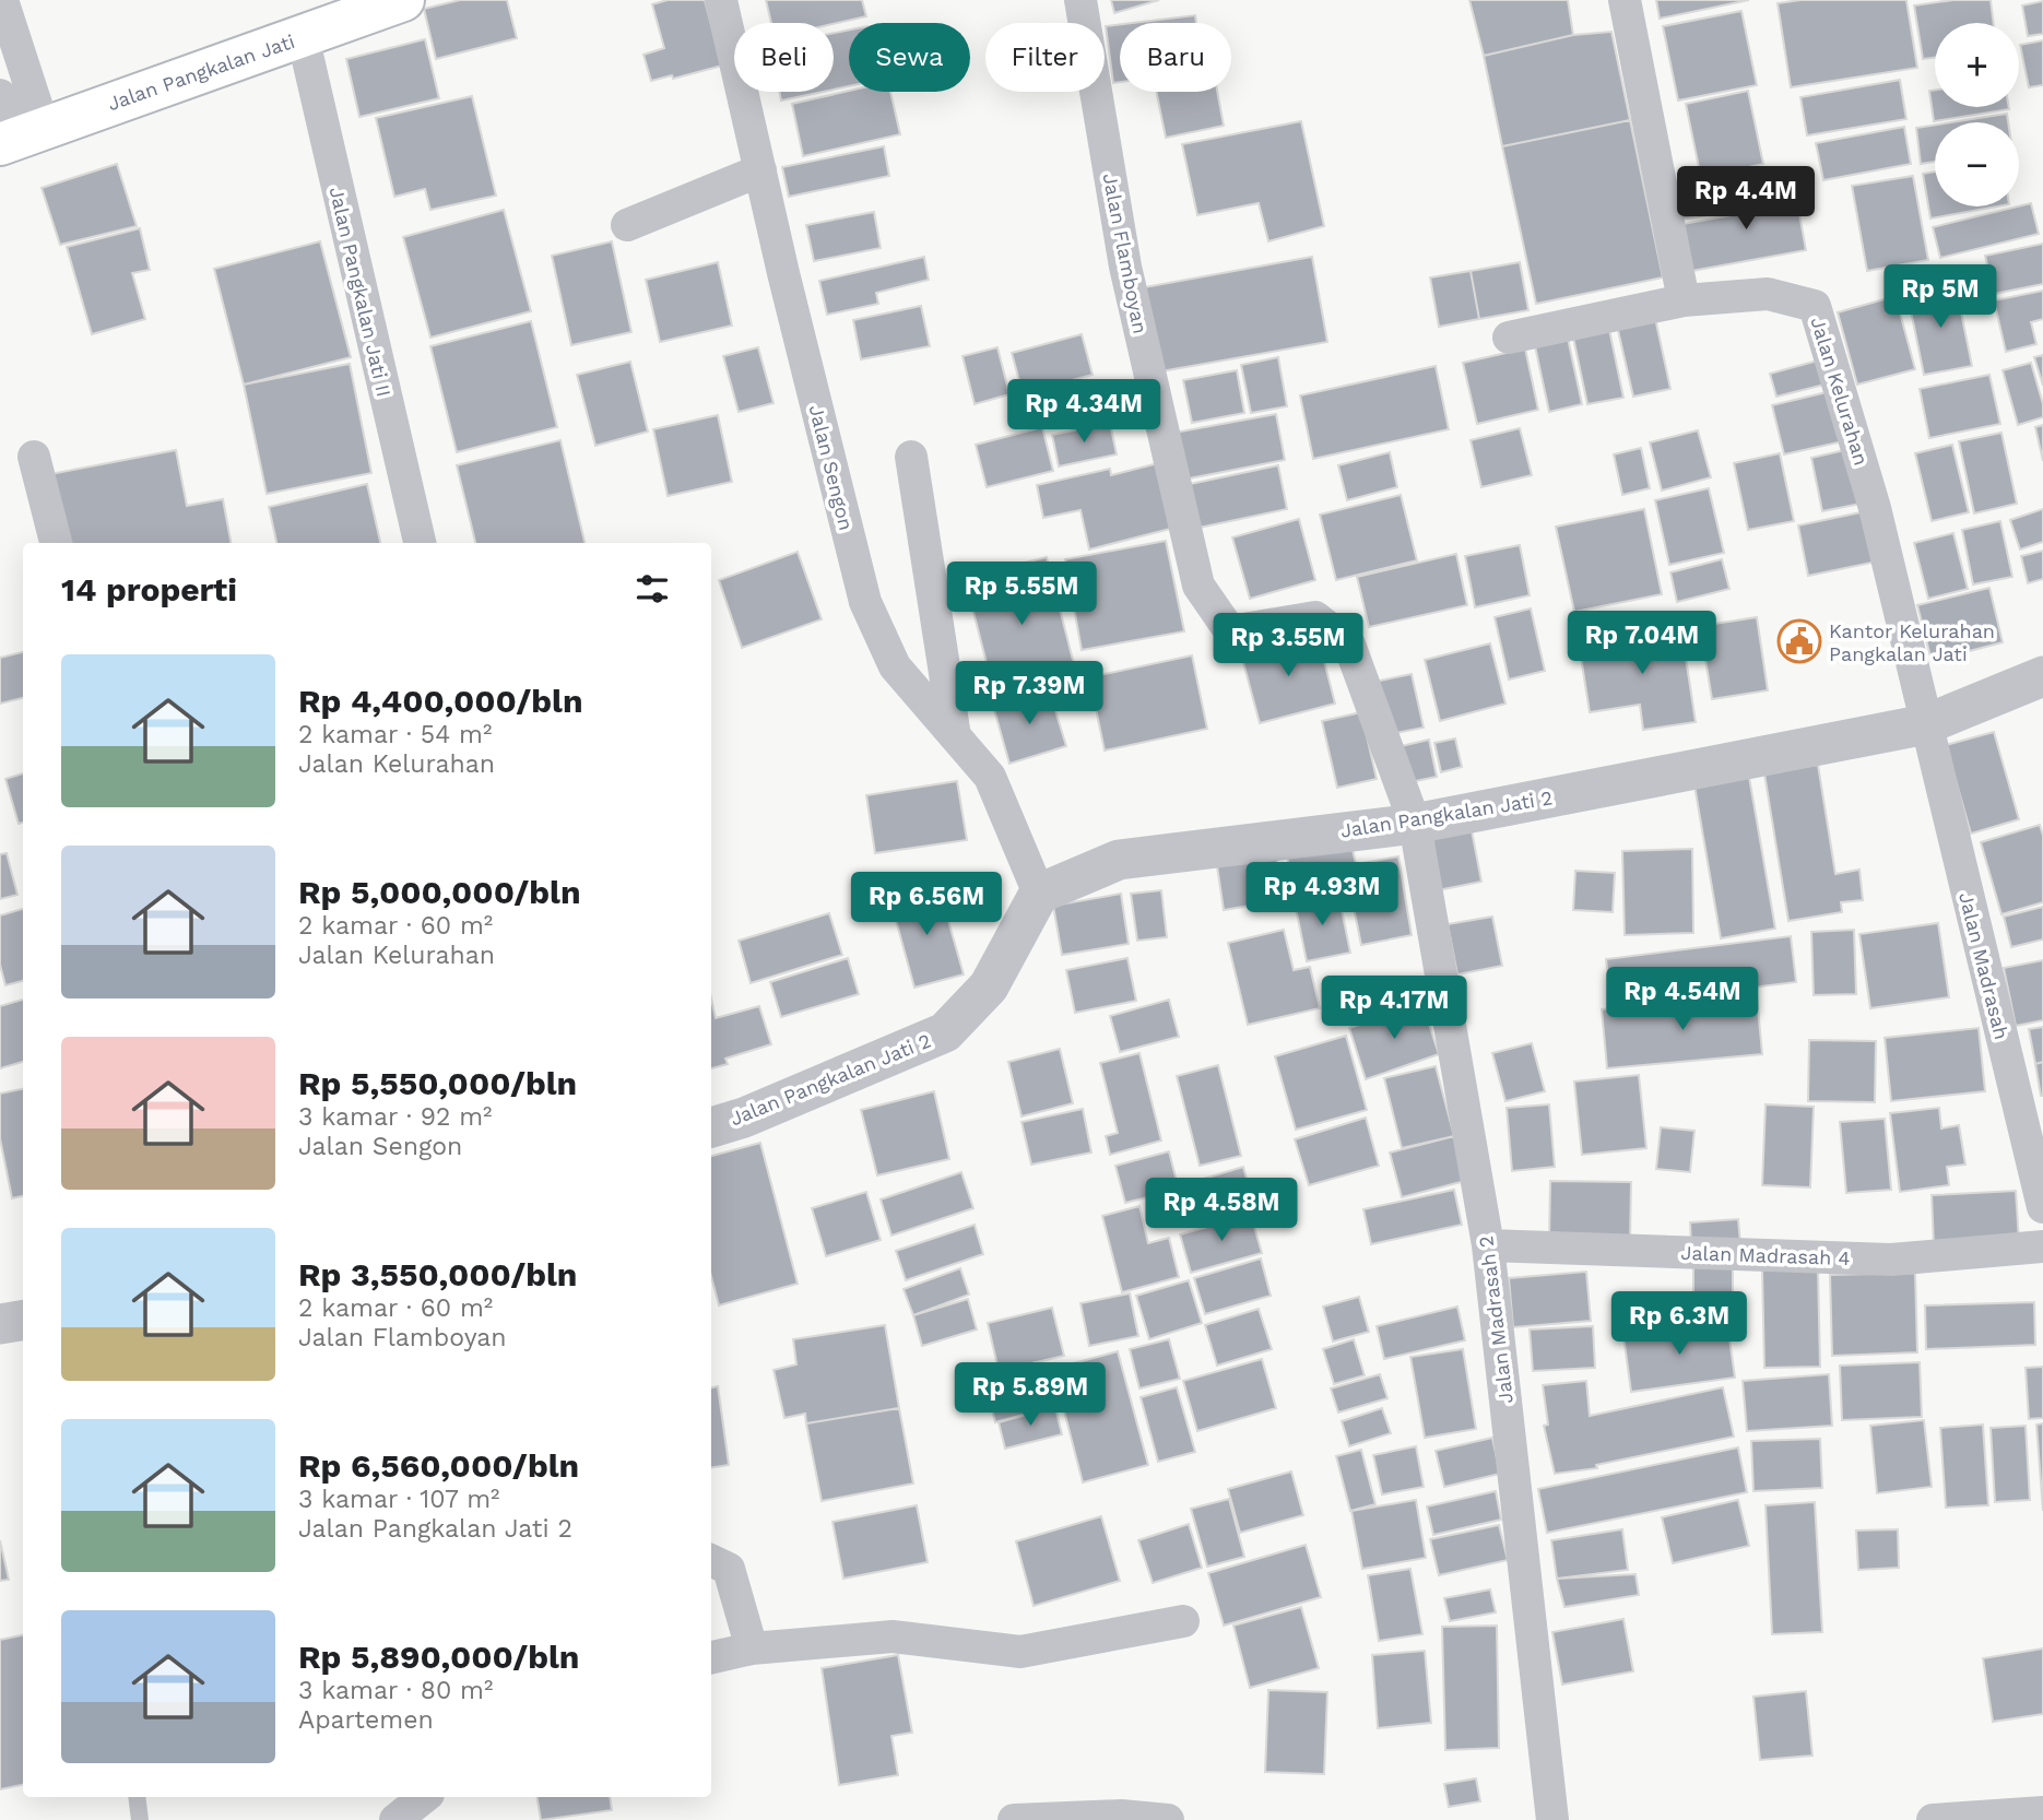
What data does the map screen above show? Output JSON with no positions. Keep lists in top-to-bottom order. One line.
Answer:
{"streets":{"main road":["Jalan Pangkalan Jati"],"street":["Jalan Flamboyan","Jalan Pangkalan Jati II","Jalan Kelurahan","Jalan Sengon","Jalan Pangkalan Jati 2","Jalan Madrasah","Jalan Madrasah 4","Jalan Madrasah 2"]},"crossings":[["Jalan Pangkalan Jati","Jalan Pangkalan Jati II"],["Jalan Flamboyan","Jalan Pangkalan Jati 2"],["Jalan Flamboyan","Jalan Madrasah 2"],["Jalan Kelurahan","Jalan Pangkalan Jati 2"],["Jalan Kelurahan","Jalan Madrasah"],["Jalan Sengon","Jalan Pangkalan Jati 2"],["Jalan Pangkalan Jati 2","Jalan Madrasah"],["Jalan Pangkalan Jati 2","Jalan Madrasah 2"],["Jalan Madrasah 4","Jalan Madrasah 2"]],"places":{"public building":["Kantor Kelurahan Pangkalan Jati"]},"page":{"map_buttons":["+","−"],"chip":["Beli","Sewa","Filter","Baru"],"price":["Rp 4.4M","Rp 5M","Rp 4.34M","Rp 5.55M","Rp 7.04M","Rp 3.55M","Rp 7.39M","Rp 4.93M","Rp 6.56M","Rp 4.54M","Rp 4.17M","Rp 4.58M","Rp 6.3M","Rp 5.89M"],"heading":"14 properti","list":[{"name":"Rp 4,400,000/bln","note":"2 kamar · 54 m² · Jalan Kelurahan"},{"name":"Rp 5,000,000/bln","note":"2 kamar · 60 m² · Jalan Kelurahan"},{"name":"Rp 5,550,000/bln","note":"3 kamar · 92 m² · Jalan Sengon"},{"name":"Rp 3,550,000/bln","note":"2 kamar · 60 m² · Jalan Flamboyan"},{"name":"Rp 6,560,000/bln","note":"3 kamar · 107 m² · Jalan Pangkalan Jati 2"},{"name":"Rp 5,890,000/bln","note":"3 kamar · 80 m² · Apartemen"}]}}
